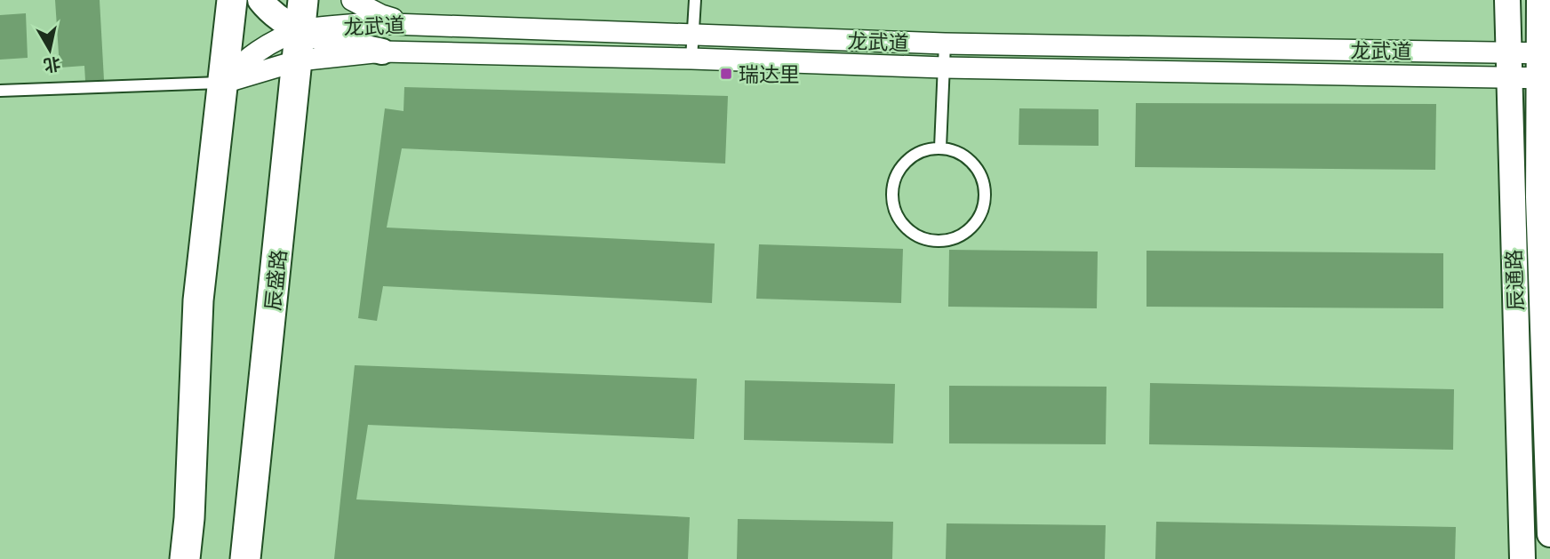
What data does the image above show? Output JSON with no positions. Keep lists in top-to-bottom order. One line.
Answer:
{"streets":{"main road":["辰盛路"],"street":["龙武道","辰通路"]},"crossings":[["龙武道","辰盛路"],["龙武道","辰通路"]],"places":{"transit":["瑞达里"]},"north":"bottom"}
